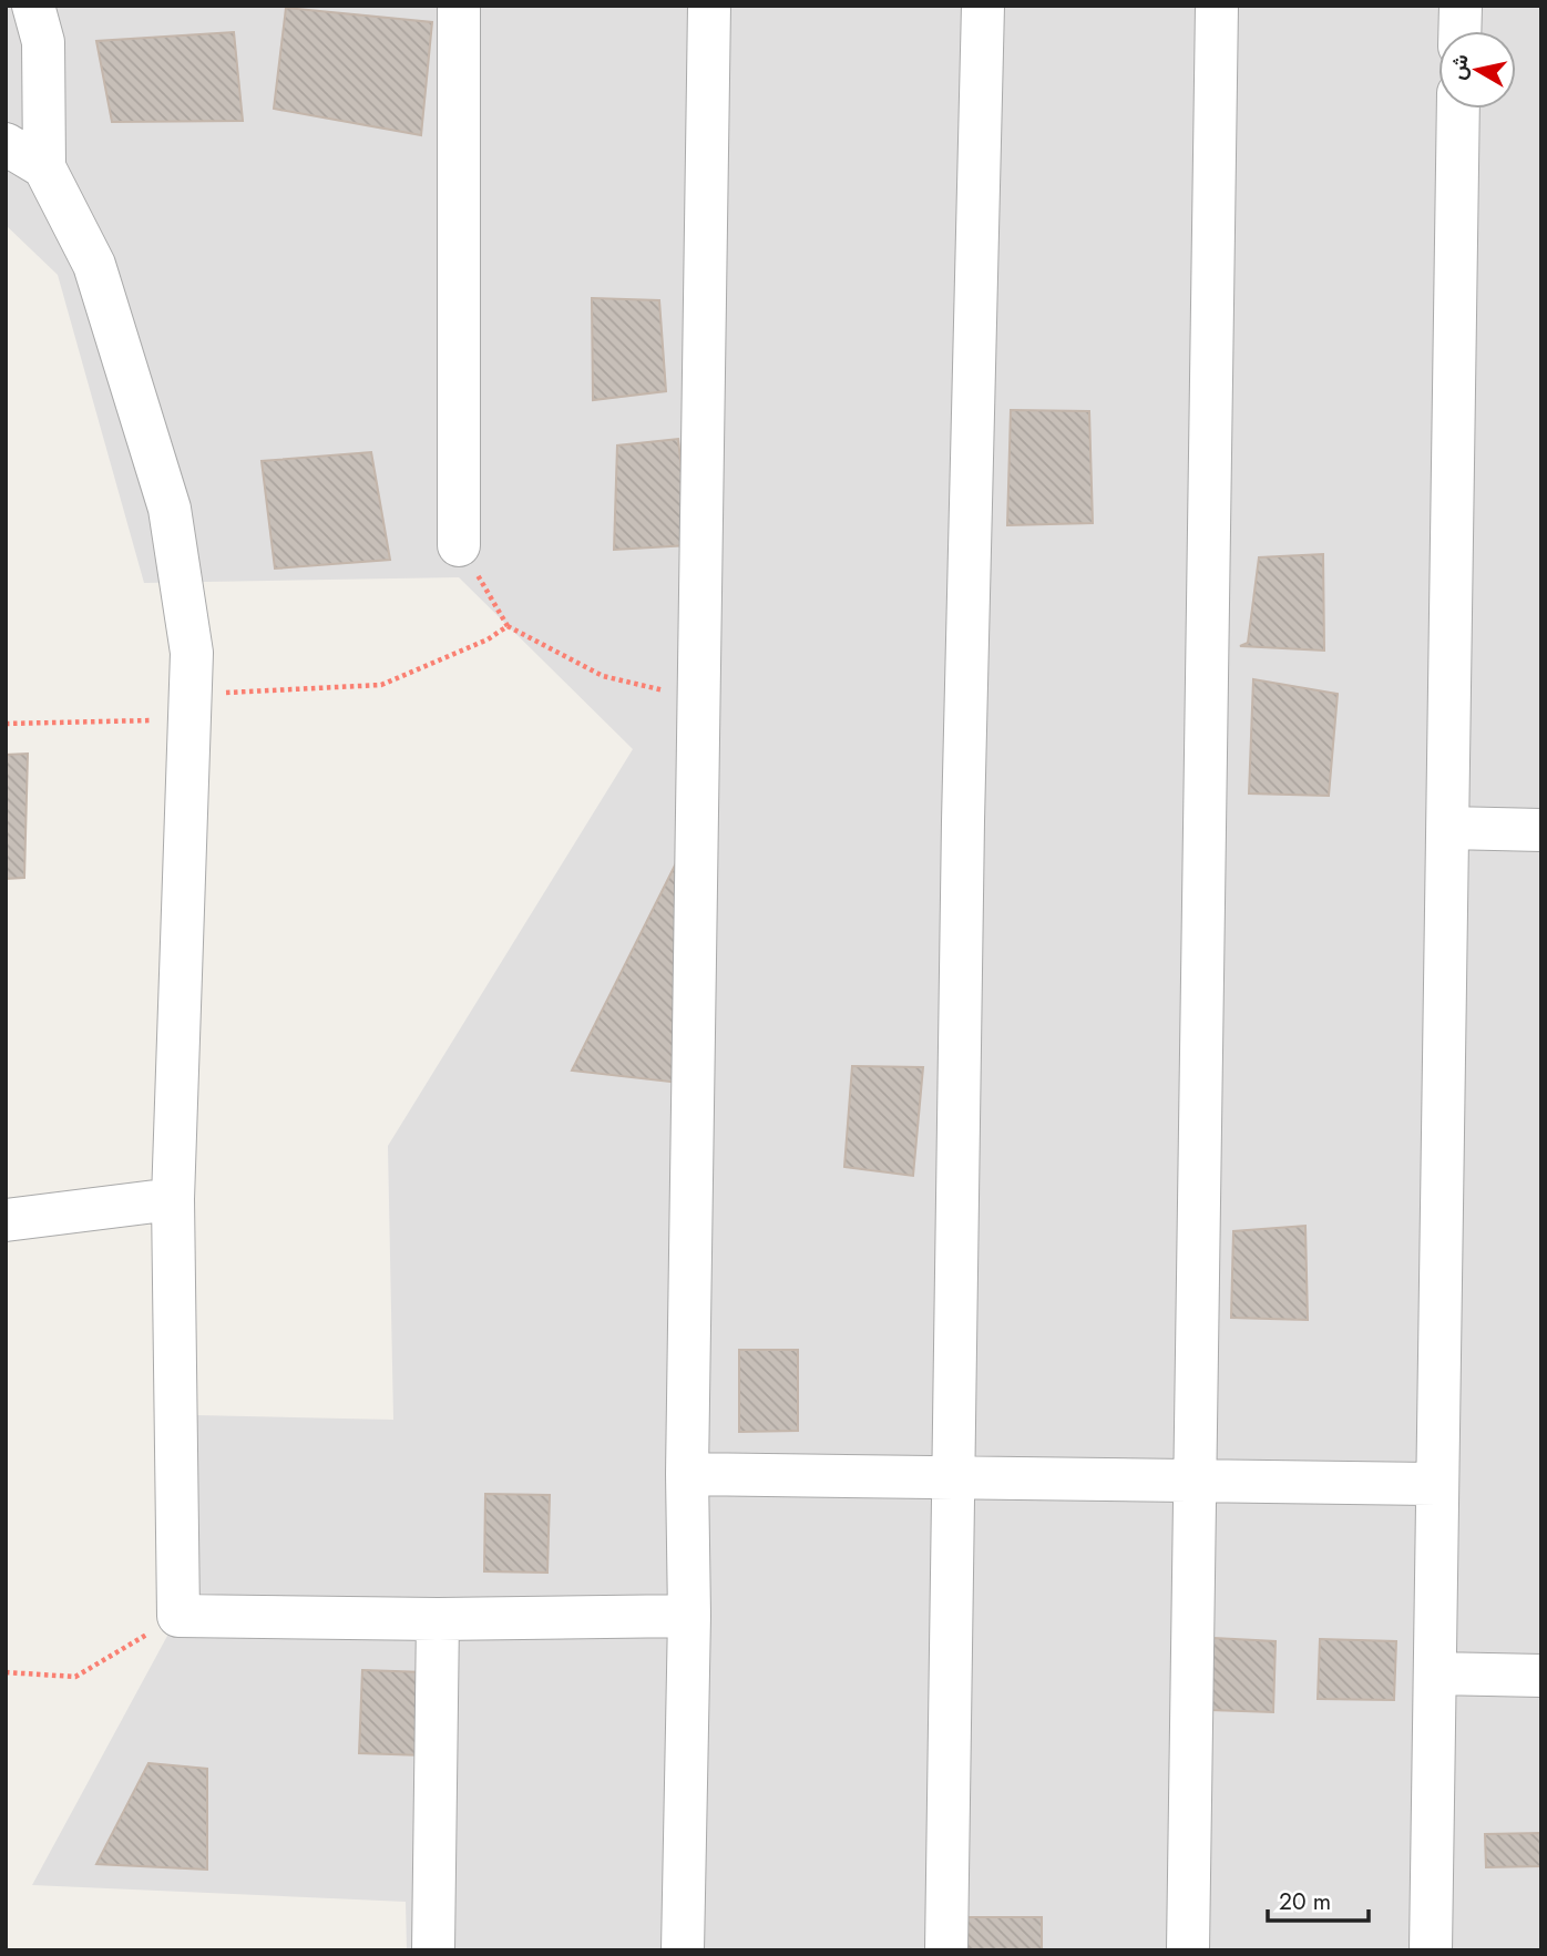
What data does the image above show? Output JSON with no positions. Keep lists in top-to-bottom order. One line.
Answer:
{"scale_bar":"20 m","north":"left"}
